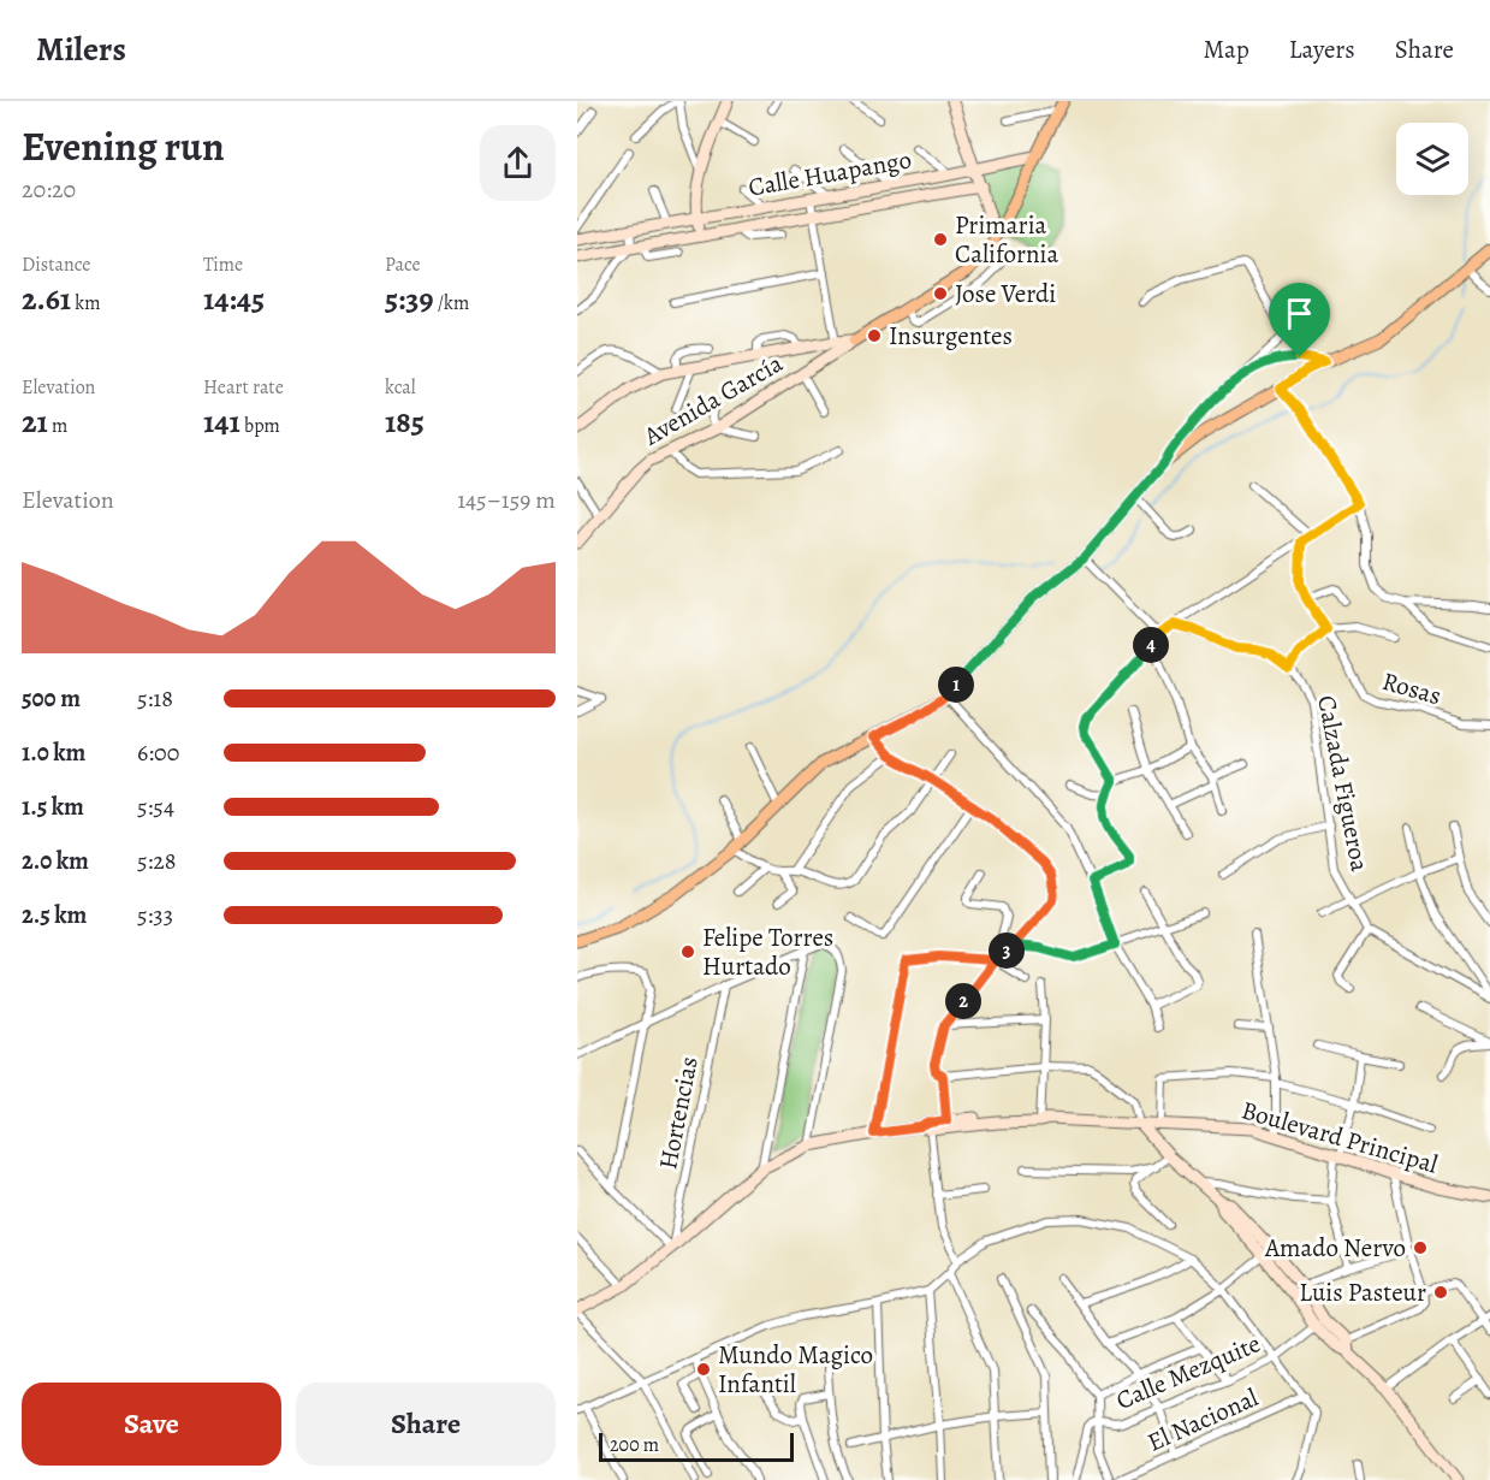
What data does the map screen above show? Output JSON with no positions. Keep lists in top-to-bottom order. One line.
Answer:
{"streets":{"main road":["Avenida García"],"street":["Calle Huapango","Rosas","Calzada Figueroa","Hortencias","Boulevard Principal","Calle Mezquite","El Nacional"]},"crossings":[["Calle Huapango","Avenida García"],["Hortencias","Boulevard Principal"]],"places":["Primaria California","Jose Verdi","Insurgentes","Felipe Torres Hurtado","Amado Nervo","Luis Pasteur","Mundo Magico Infantil"],"scale_bar":"200 m","page":{"header":"Milers","nav":["Map","Layers","Share"],"heading":["Evening run","20:20"],"stats":[["Distance","2.61 km"],["Time","14:45"],["Pace","5:39 /km"],["Elevation","21 m"],["Heart rate","141 bpm"],["kcal","185"]],"chart":["Elevation","145–159 m"],"pins":["4","1","3","2"],"list":[{"name":"500 m","note":"5:18"},{"name":"1.0 km","note":"6:00"},{"name":"1.5 km","note":"5:54"},{"name":"2.0 km","note":"5:28"},{"name":"2.5 km","note":"5:33"}],"buttons":["Save","Share"],"scale":"200 m"}}
